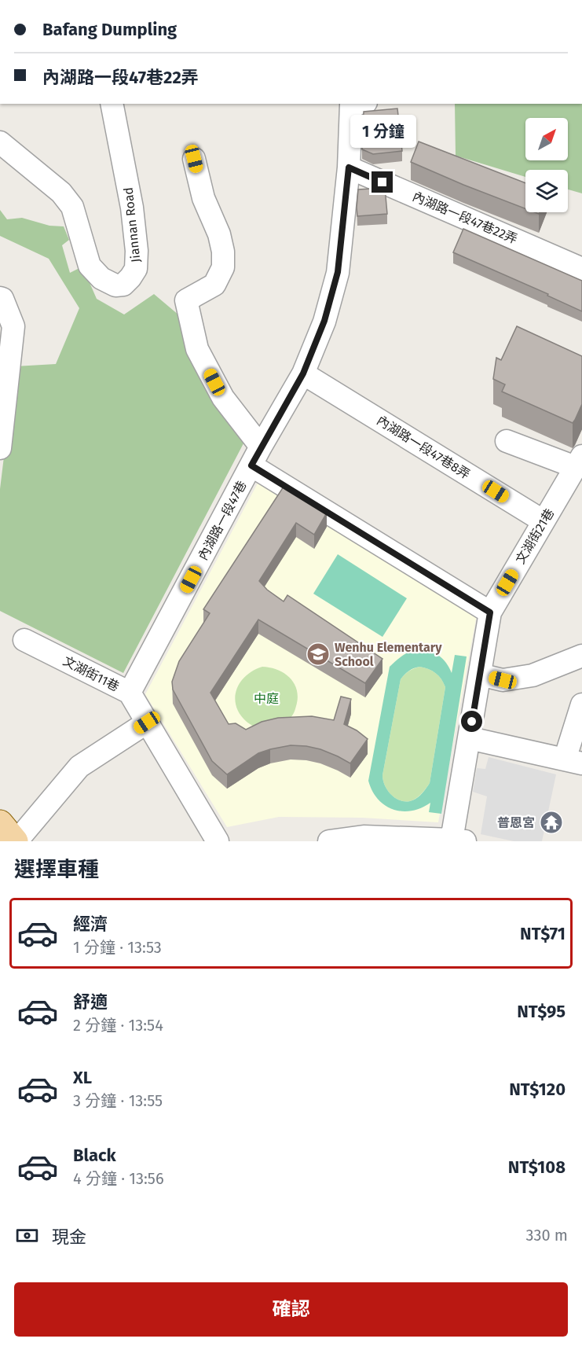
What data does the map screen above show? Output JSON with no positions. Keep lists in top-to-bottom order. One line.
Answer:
{"streets":{"street":["內湖路一段47巷22弄","Jiannan Road","內湖路一段47巷8弄","內湖路一段47巷","文湖街21巷","文湖街11巷"]},"crossings":[["內湖路一段47巷22弄","內湖路一段47巷"],["內湖路一段47巷8弄","內湖路一段47巷"],["內湖路一段47巷8弄","文湖街21巷"],["內湖路一段47巷","文湖街11巷"]],"parks":["中庭"],"places":{"school or university":["Wenhu Elementary School"],"temple":["普恩宮"]},"north":"top right","page":{"banner":["Bafang Dumpling","內湖路一段47巷22弄"],"bubble":"1 分鐘","heading":"選擇車種","list":[{"name":"經濟","note":"1 分鐘 · 13:53","value":"NT$71"},{"name":"舒適","note":"2 分鐘 · 13:54","value":"NT$95"},{"name":"XL","note":"3 分鐘 · 13:55","value":"NT$120"},{"name":"Black","note":"4 分鐘 · 13:56","value":"NT$108"}],"pay":["現金","330 m"],"buttons":"確認"}}
